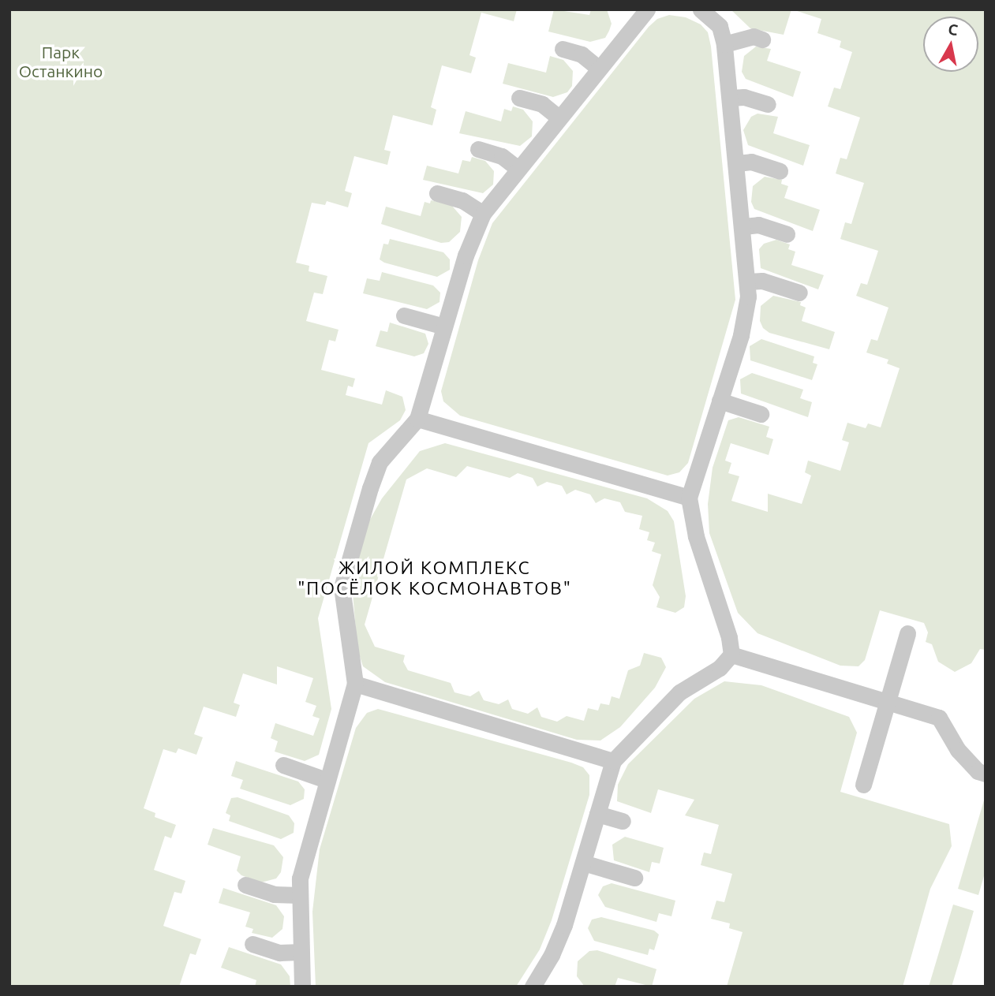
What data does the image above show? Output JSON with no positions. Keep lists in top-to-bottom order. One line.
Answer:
{"districts":["ЖИЛОЙ КОМПЛЕКС \"ПОСЁЛОК КОСМОНАВТОВ\""],"parks":["Парк Останкино"],"north":"top"}
